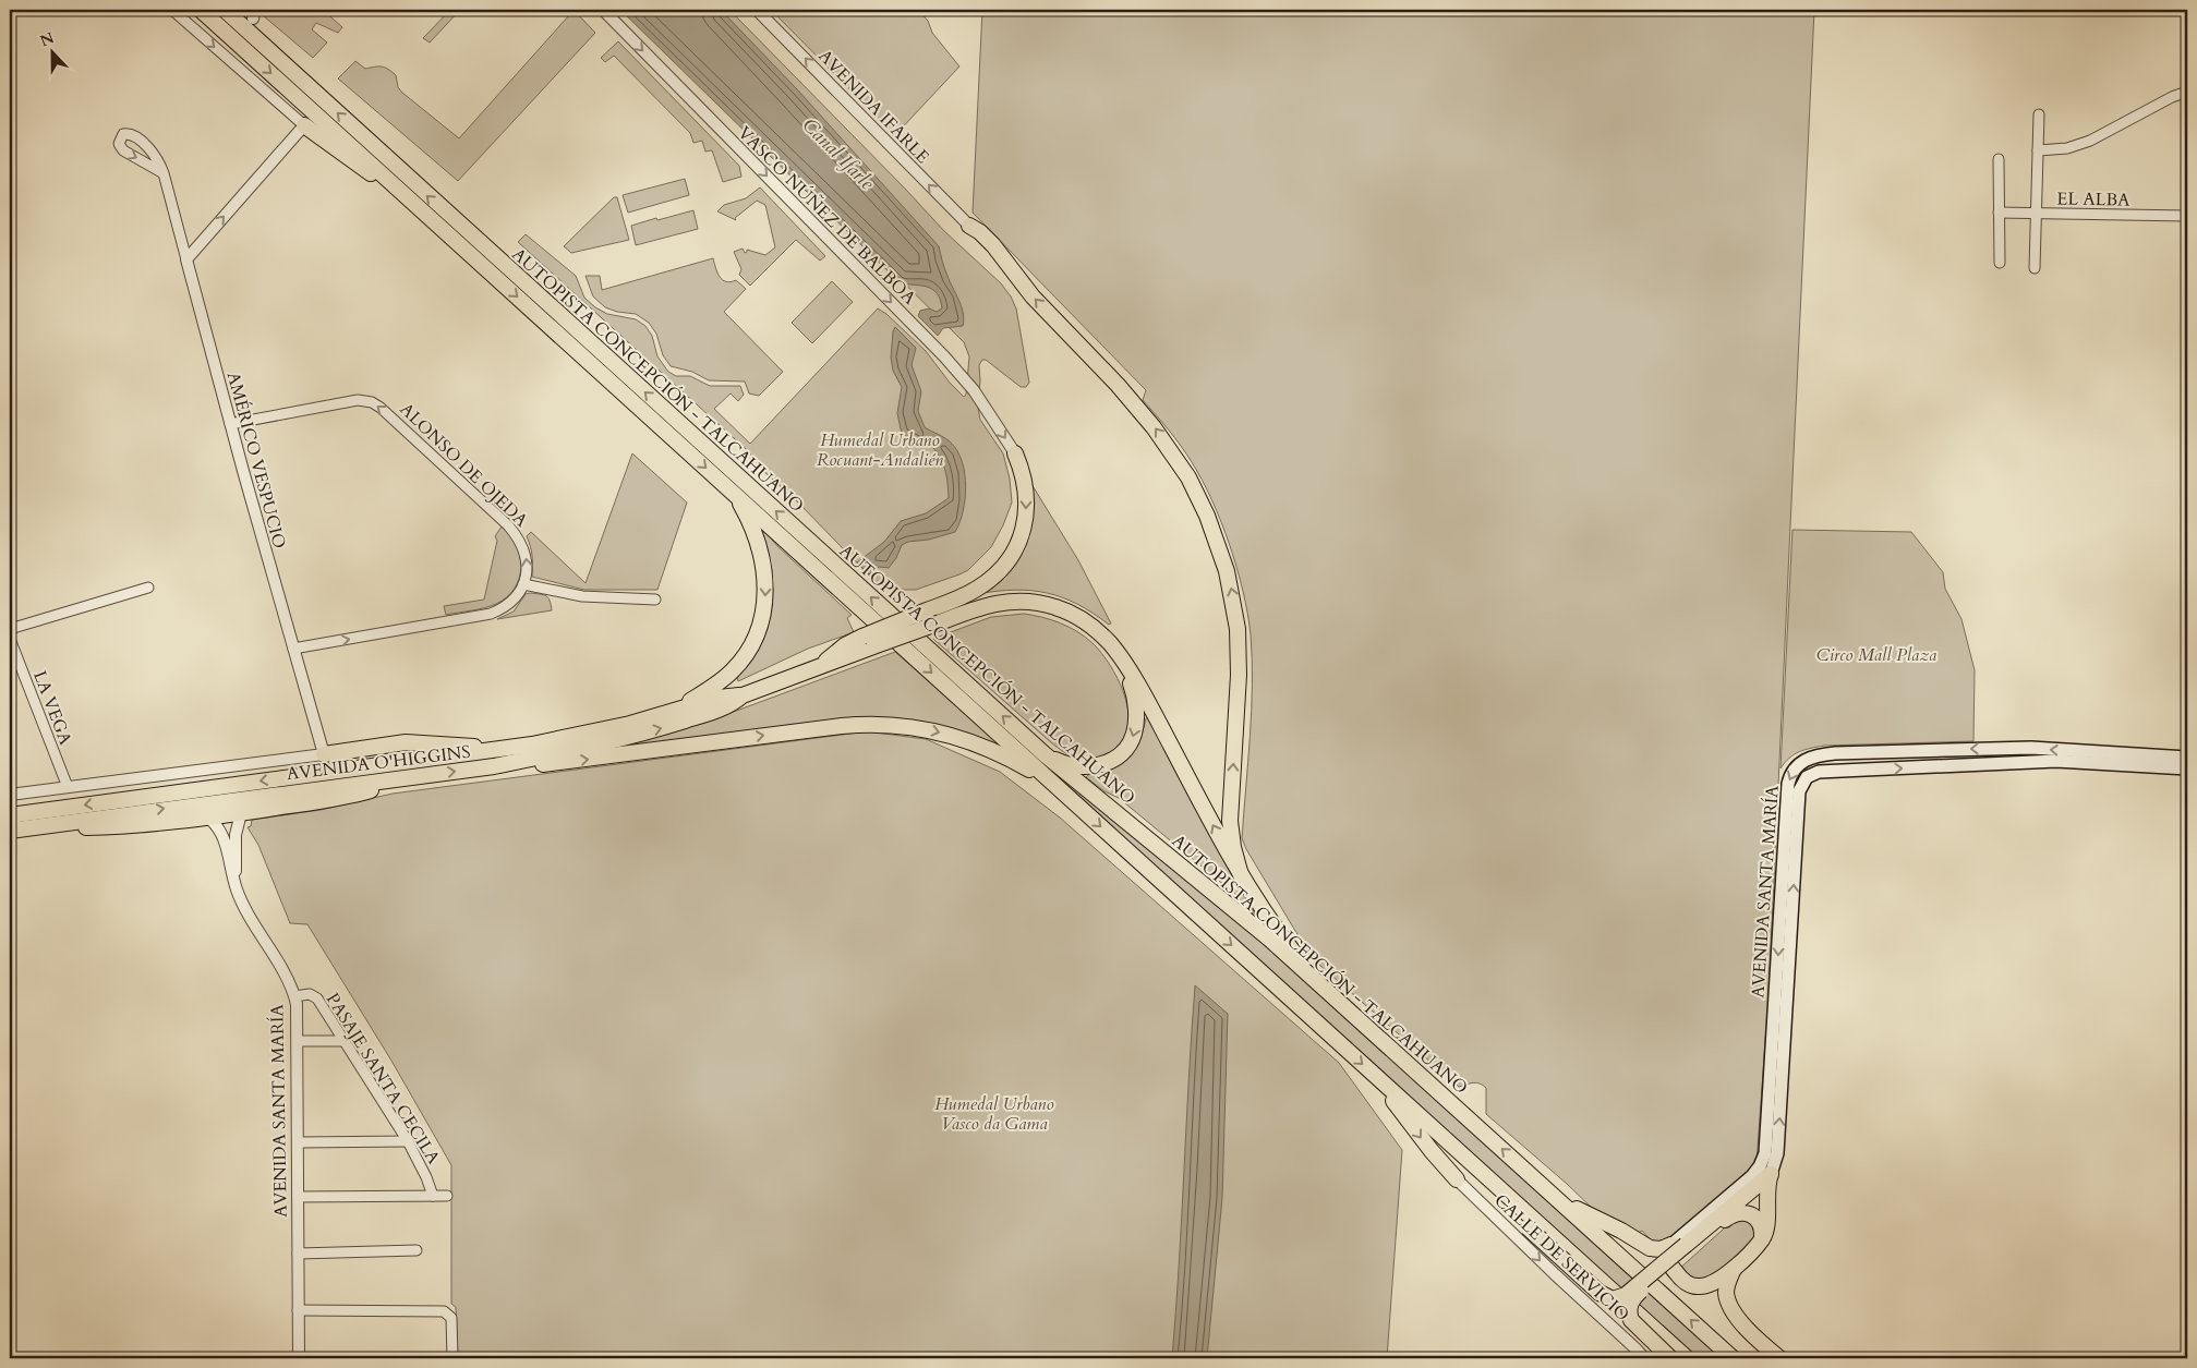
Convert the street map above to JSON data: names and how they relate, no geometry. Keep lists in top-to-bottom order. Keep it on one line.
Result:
{"streets":{"main road":["AUTOPISTA CONCEPCIÓN - TALCAHUANO","AVENIDA O'HIGGINS","AVENIDA SANTA MARÍA"],"street":["AVENIDA IFARLE","EL ALBA","VASCO NÚÑEZ DE BALBOA","AMÉRICO VESPUCIO","ALONSO DE OJEDA","LA VEGA","PASAJE SANTA CECILA","CALLE DE SERVICIO"]},"crossings":[["AMÉRICO VESPUCIO","ALONSO DE OJEDA"],["AMÉRICO VESPUCIO","AVENIDA O'HIGGINS"],["LA VEGA","AVENIDA O'HIGGINS"],["AVENIDA SANTA MARÍA","PASAJE SANTA CECILA"]],"one_way":["AVENIDA IFARLE","VASCO NÚÑEZ DE BALBOA","ALONSO DE OJEDA","CALLE DE SERVICIO"],"water":["Canal Ifarle"],"parks":["Humedal Urbano Rocuant-Andalién","Circo Mall Plaza","Humedal Urbano Vasco da Gama"],"north":"top"}
